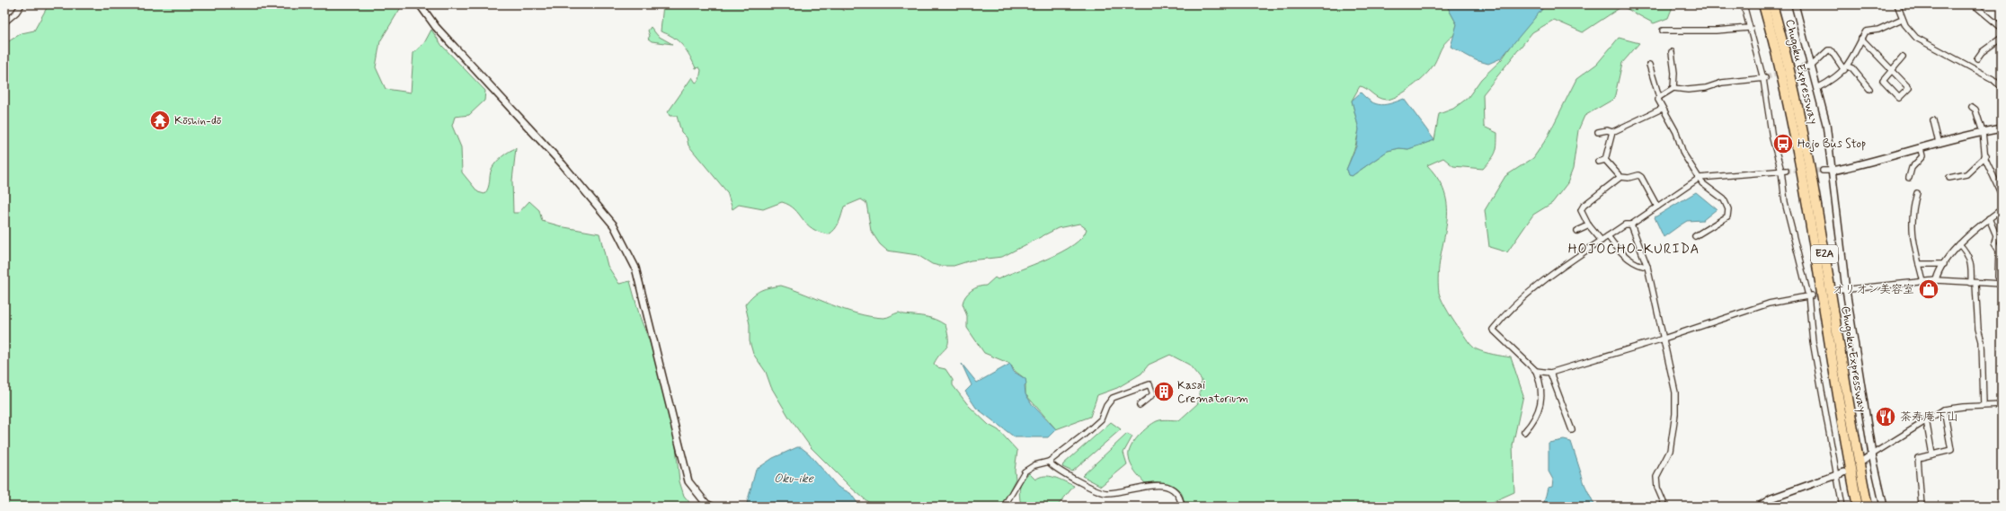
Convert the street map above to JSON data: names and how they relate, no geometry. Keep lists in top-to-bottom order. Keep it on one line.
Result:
{"streets":{"highway":["Chugoku Expressway","E2A"]},"districts":["HOJOCHO-KURIDA"],"water":["Oku-ike"],"places":{"temple":["Kōshin-dō"],"bus stop":["Hojo Bus Stop"],"shop":["オリオン美容室"],"building":["Kasai Crematorium"],"restaurant":["茶寿庵下山"]}}
